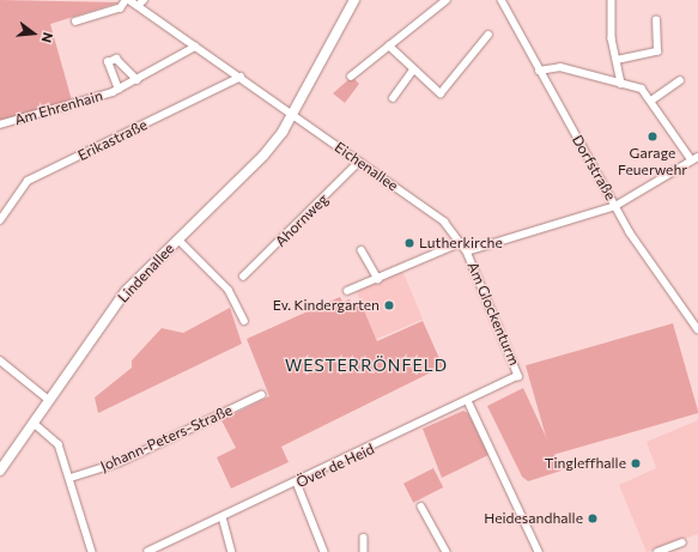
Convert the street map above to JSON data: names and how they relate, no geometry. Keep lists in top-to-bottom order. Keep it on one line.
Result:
{"streets":{"street":["Am Ehrenhain","Erikastraße","Eichenallee","Dorfstraße","Ahornweg","Lindenallee","Am Glockenturm","Johann-Peters-Straße","Över de Heid"]},"crossings":[["Am Ehrenhain","Eichenallee"],["Erikastraße","Eichenallee"],["Eichenallee","Ahornweg"],["Eichenallee","Lindenallee"],["Eichenallee","Am Glockenturm"],["Am Glockenturm","Över de Heid"]],"districts":["WESTERRÖNFELD"],"places":["Garage Feuerwehr","Lutherkirche","Ev. Kindergarten","Tingleffhalle","Heidesandhalle"],"north":"right"}
